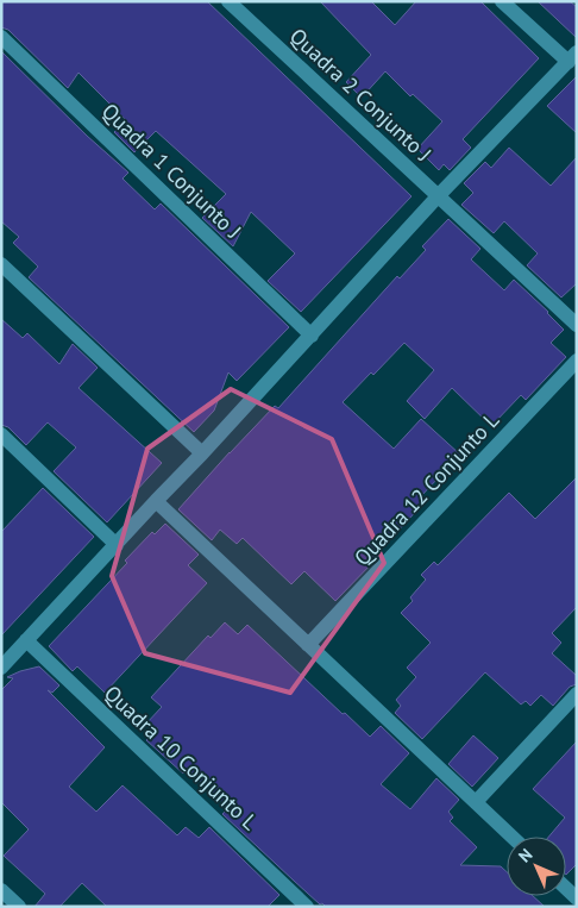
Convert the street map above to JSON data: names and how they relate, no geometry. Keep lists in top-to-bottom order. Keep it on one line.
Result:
{"streets":{"street":["Quadra 2 Conjunto J","Quadra 1 Conjunto J","Quadra 12 Conjunto L","Quadra 10 Conjunto L"]},"north":"top left"}
